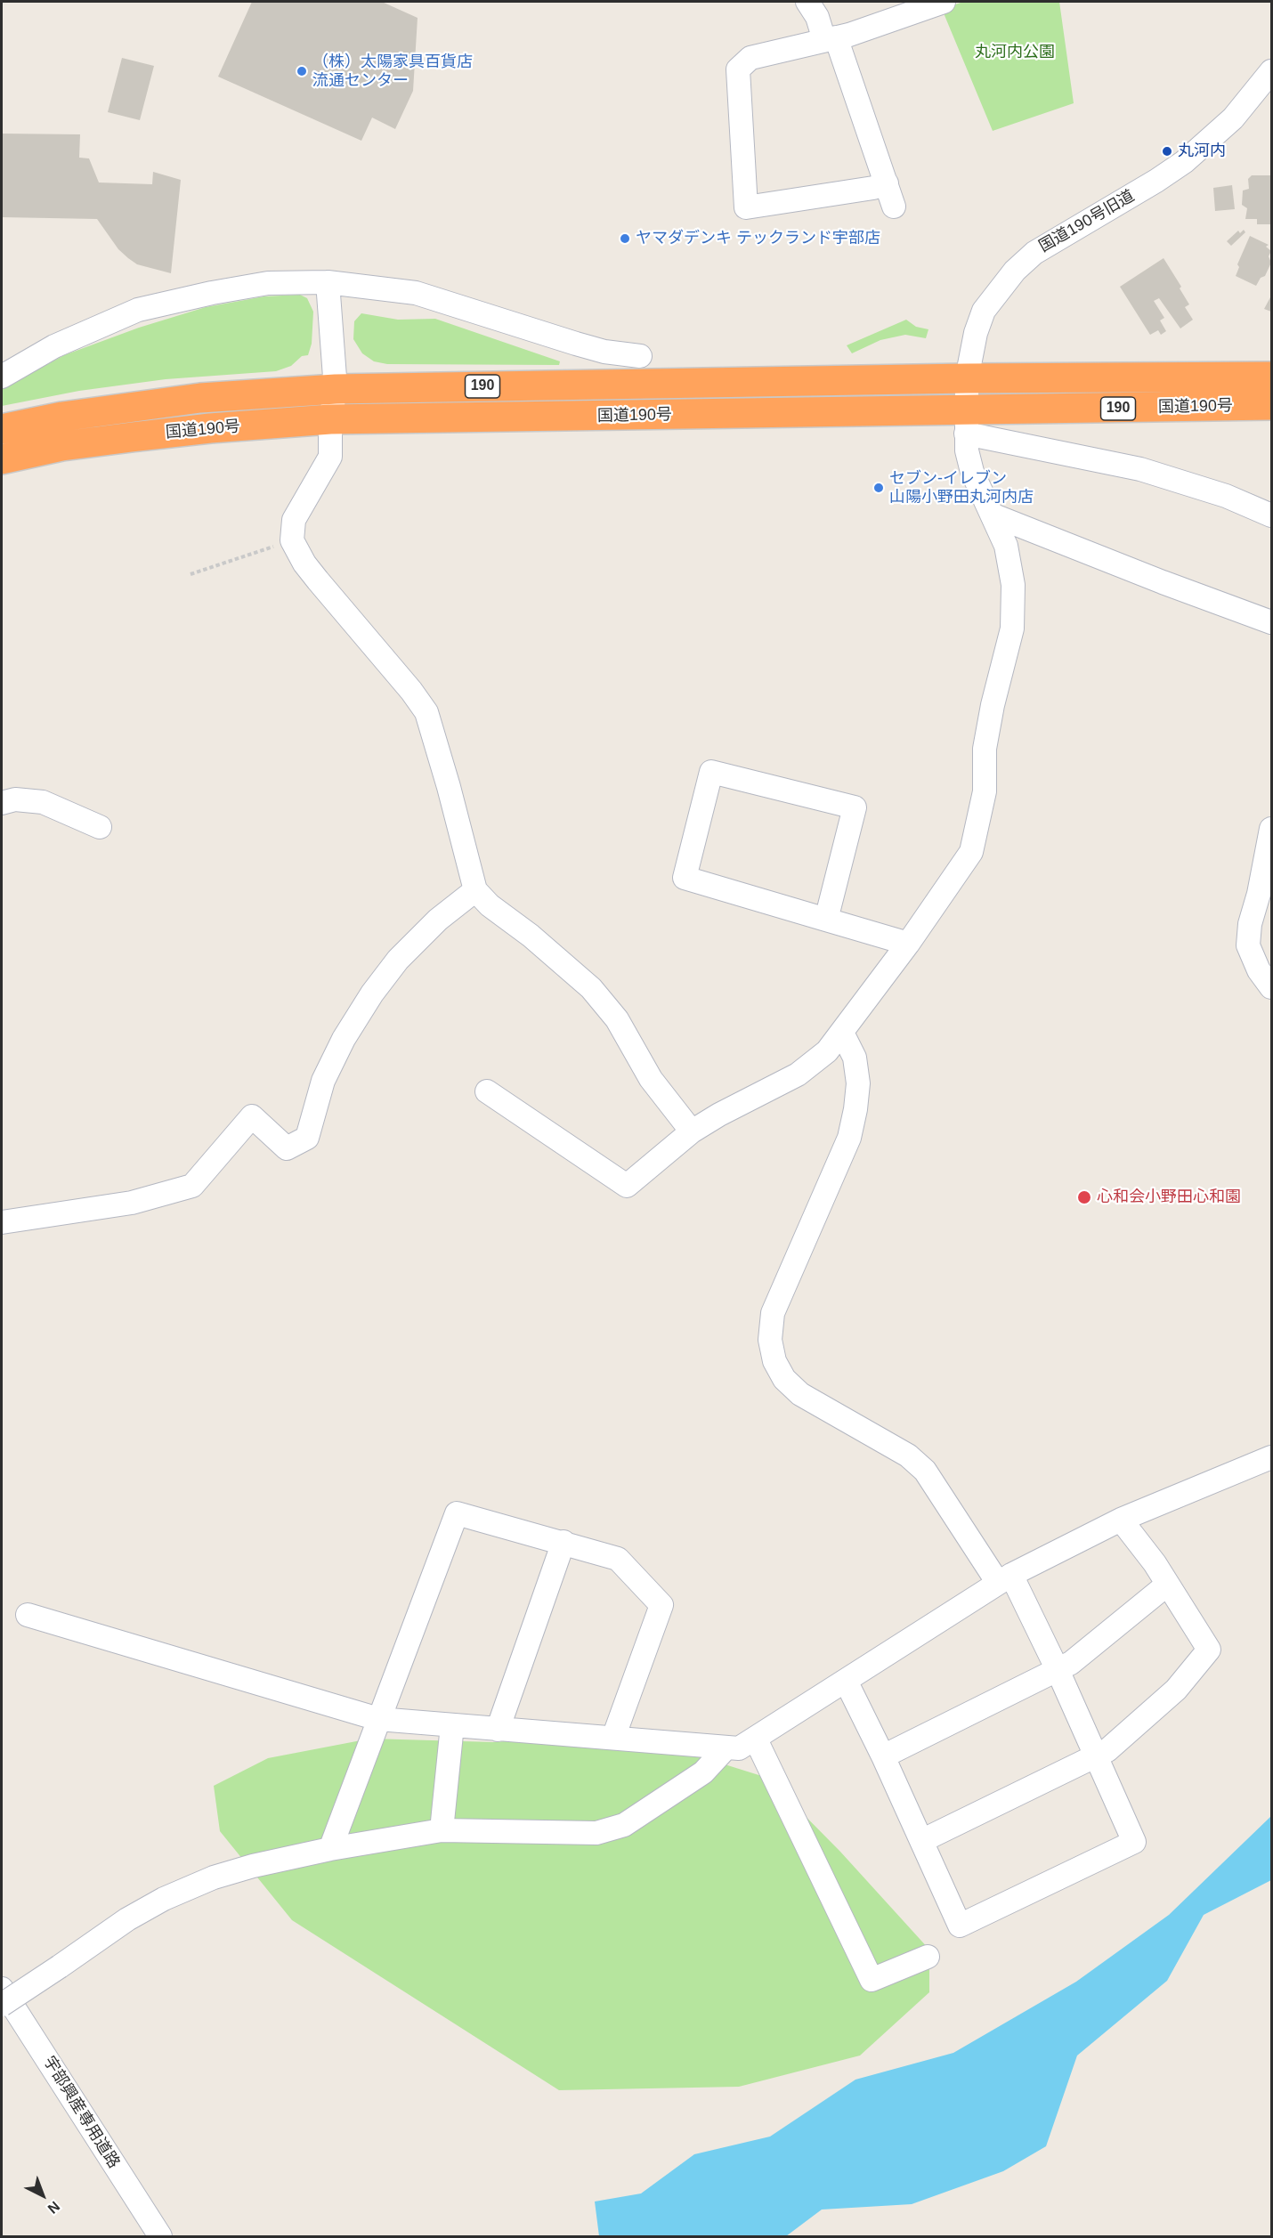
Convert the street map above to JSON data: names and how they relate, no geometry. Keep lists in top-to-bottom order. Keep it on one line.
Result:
{"streets":{"highway":["190","国道190号"],"street":["国道190号旧道","宇部興産専用道路"]},"crossings":[["国道190号旧道","国道190号"]],"parks":["丸河内公園"],"places":["（株）太陽家具百貨店 流通センター","丸河内","ヤマダデンキ テックランド宇部店","セブン-イレブン 山陽小野田丸河内店","心和会小野田心和園"],"north":"bottom right"}
